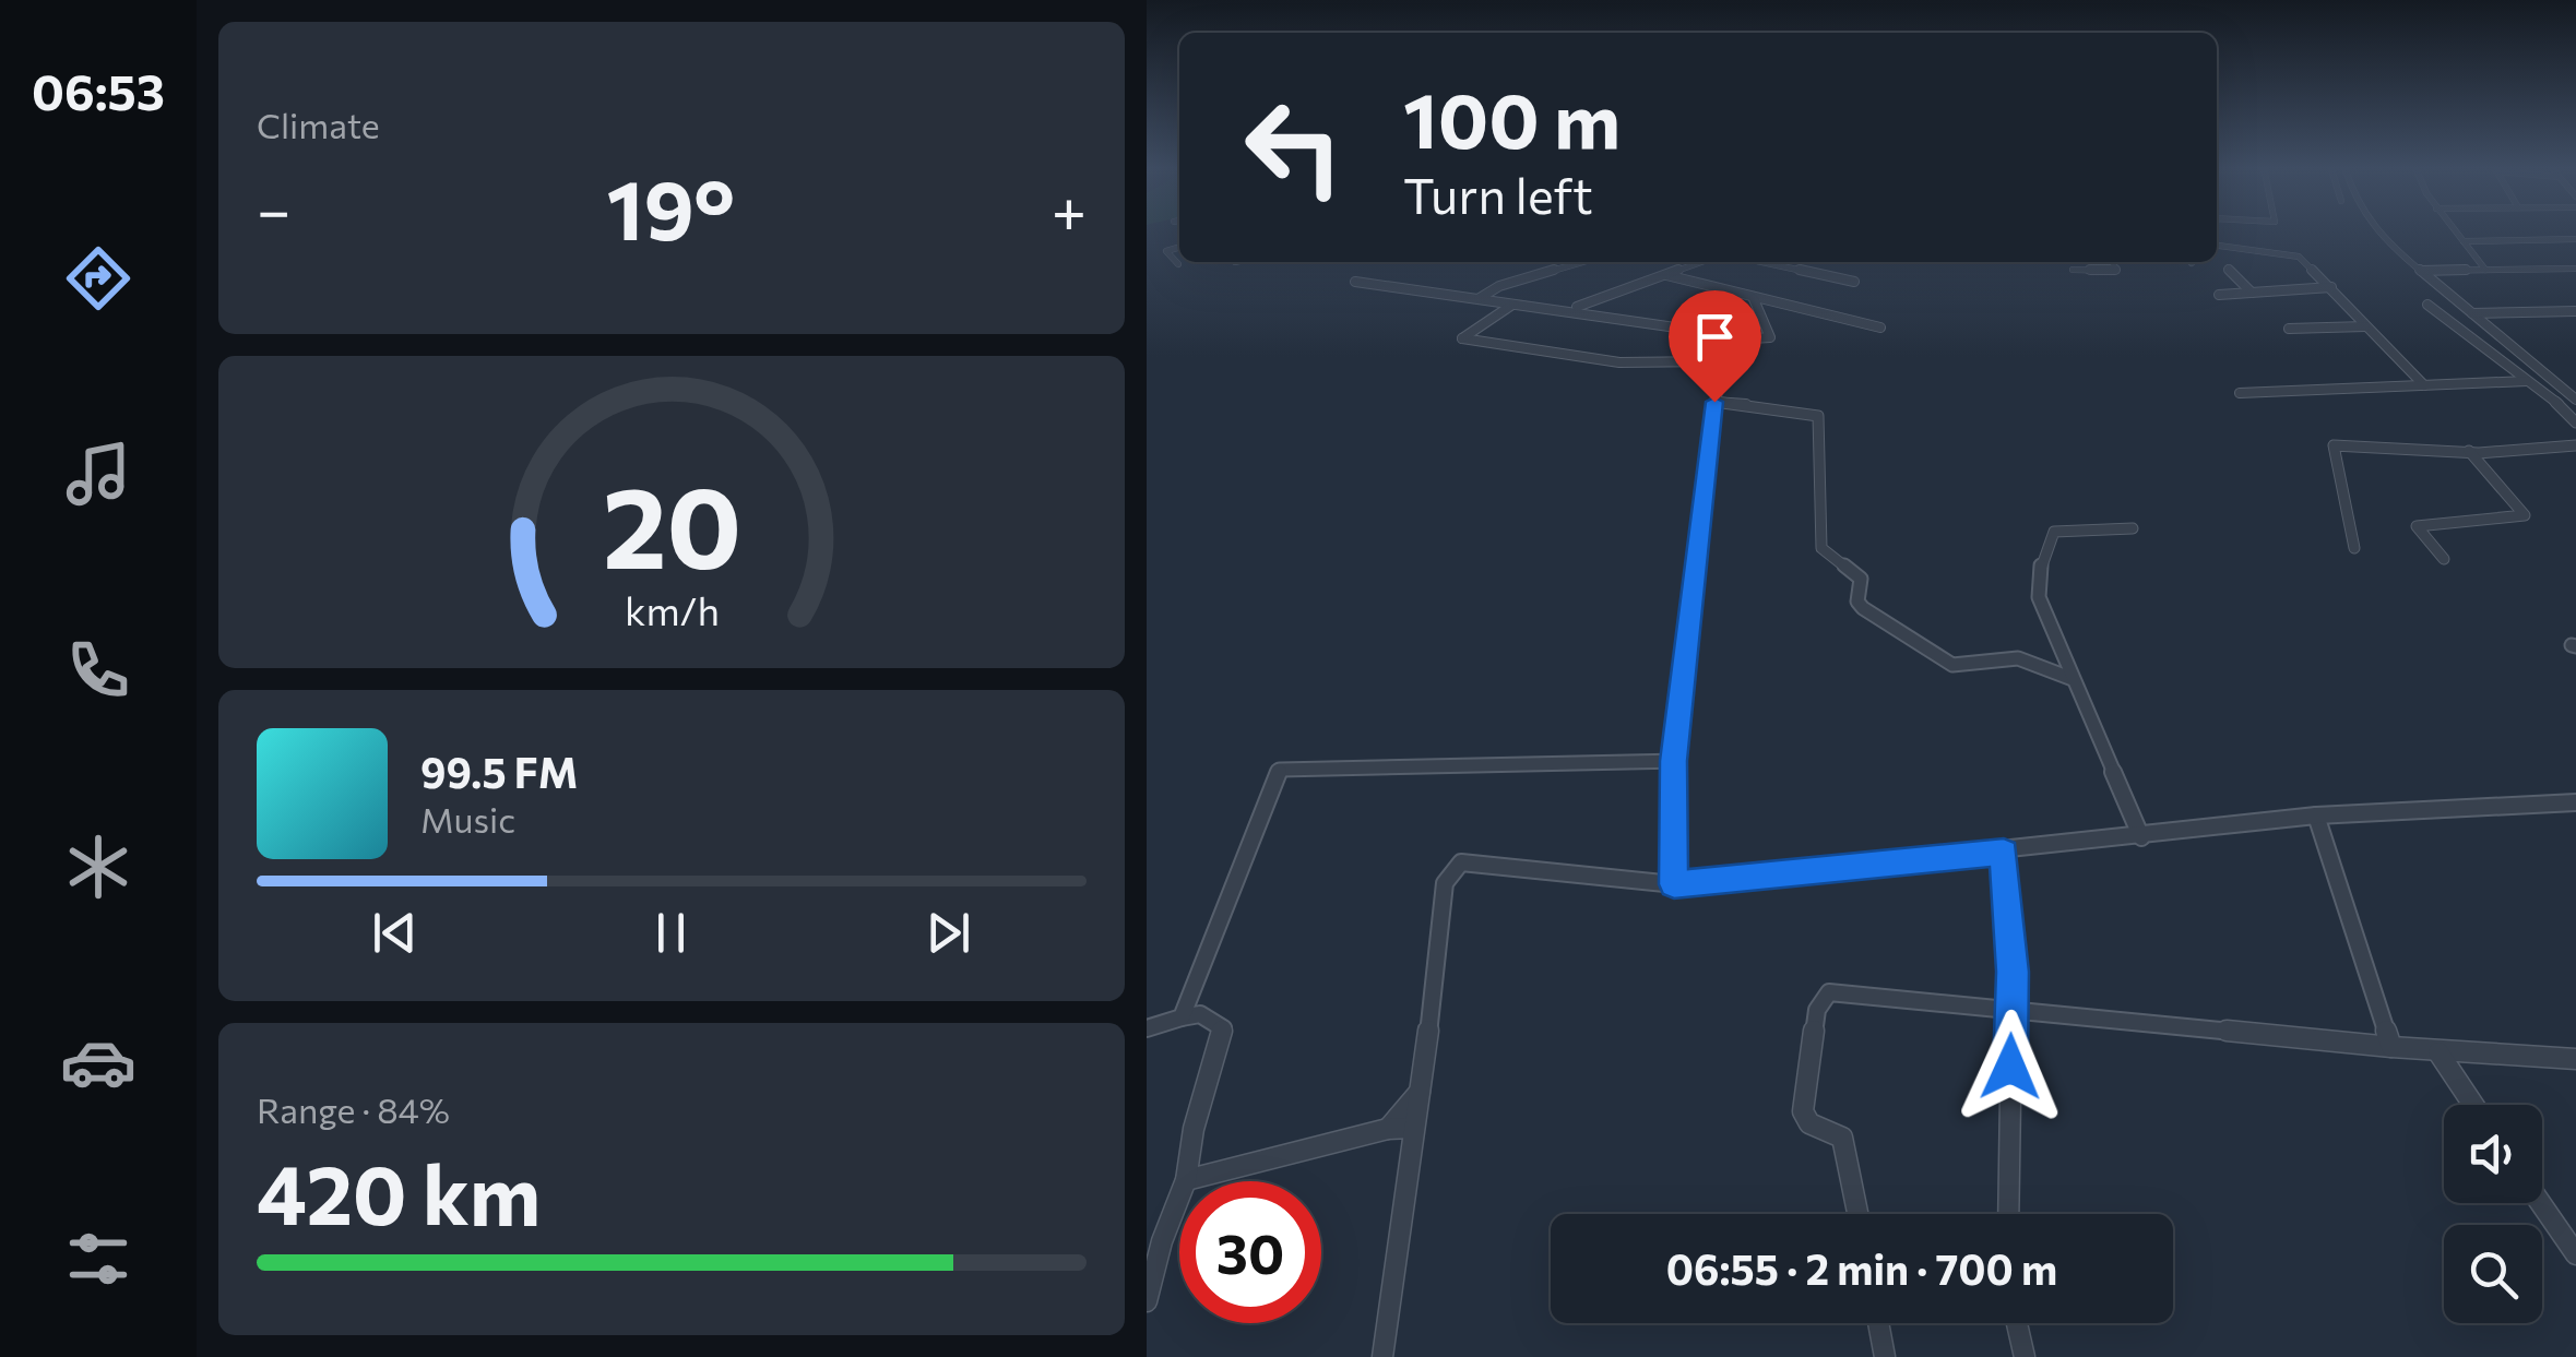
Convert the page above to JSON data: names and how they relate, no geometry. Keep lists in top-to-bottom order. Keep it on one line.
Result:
{"page":{"tabs":"06:53","tile":["Climate",["Range · 84%","420 km"]],"turn":["100 m","Turn left"],"heat":["−","19°","+"],"song":["99.5 FM","Music"],"limit":"30","trip":"06:55 · 2 min · 700 m","gauge":["20","km/h"]}}
